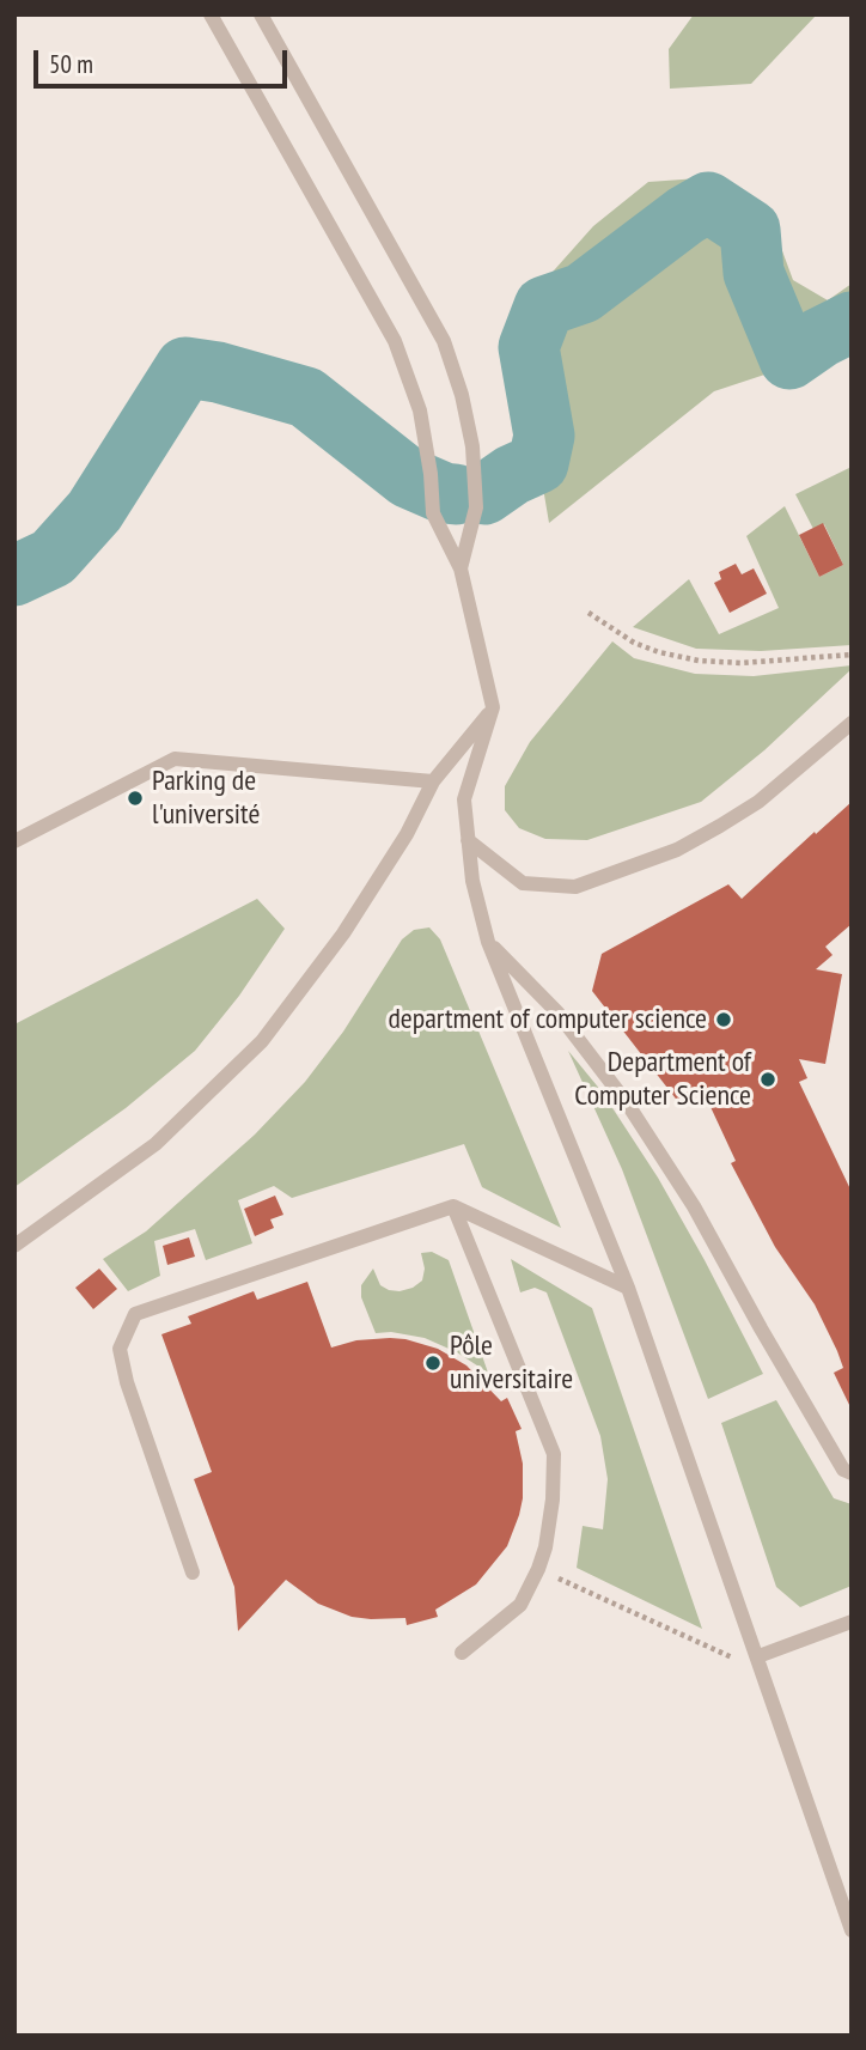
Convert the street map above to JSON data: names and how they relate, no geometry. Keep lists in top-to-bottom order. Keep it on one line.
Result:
{"places":["Parking de l'université","department of computer science","Department of Computer Science","Pôle universitaire"],"scale_bar":"50 m"}
